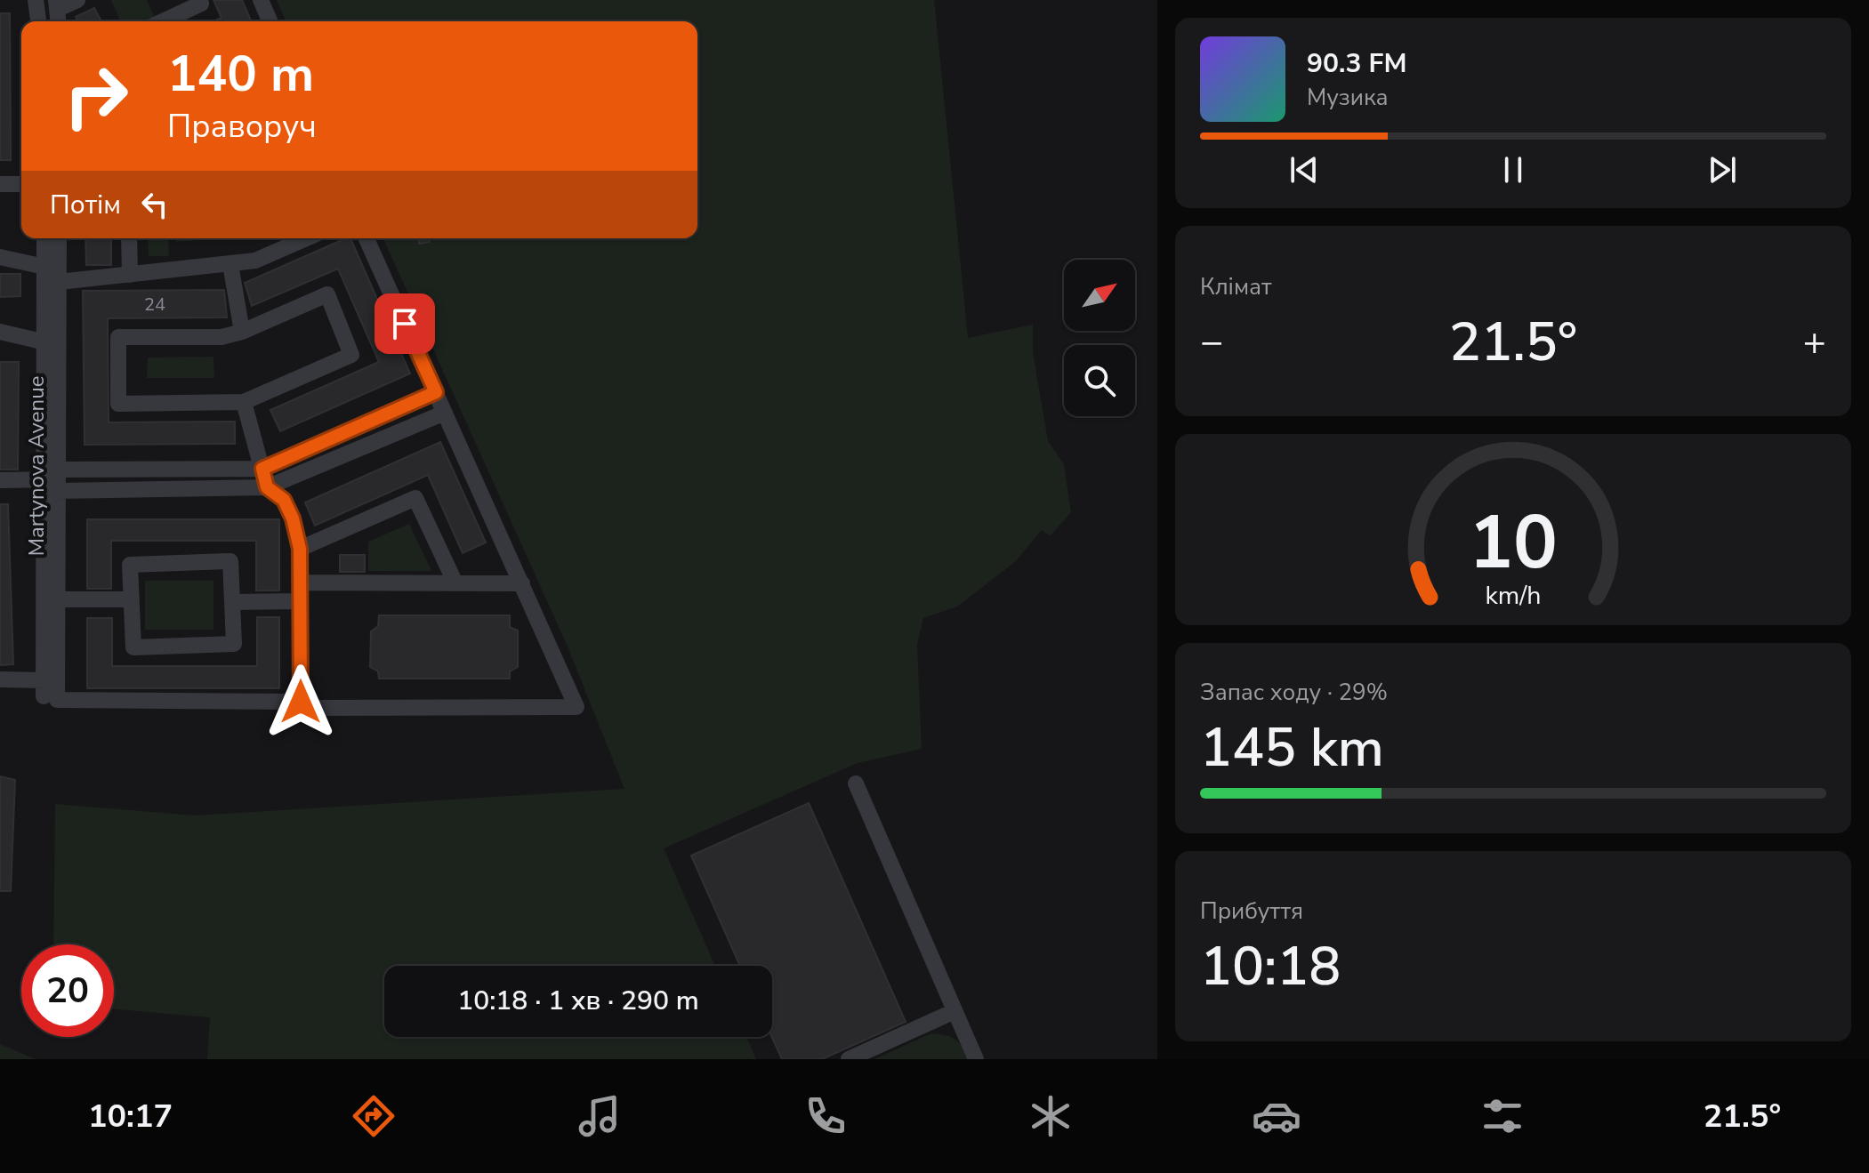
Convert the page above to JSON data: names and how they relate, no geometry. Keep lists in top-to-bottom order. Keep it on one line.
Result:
{"streets":{"street":["Martynova Avenue"]},"house_numbers":["24"],"north":"top right","page":{"turn":["140 m","Праворуч"],"song":["90.3 FM","Музика"],"then":"Потім","tile":["Клімат",["Запас ходу · 29%","145 km"],["Прибуття","10:18"]],"heat":["−","21.5°","+"],"limit":"20","trip":"10:18 · 1 хв · 290 m","tabs":["10:17","21.5°"],"gauge":["10","km/h"]}}
